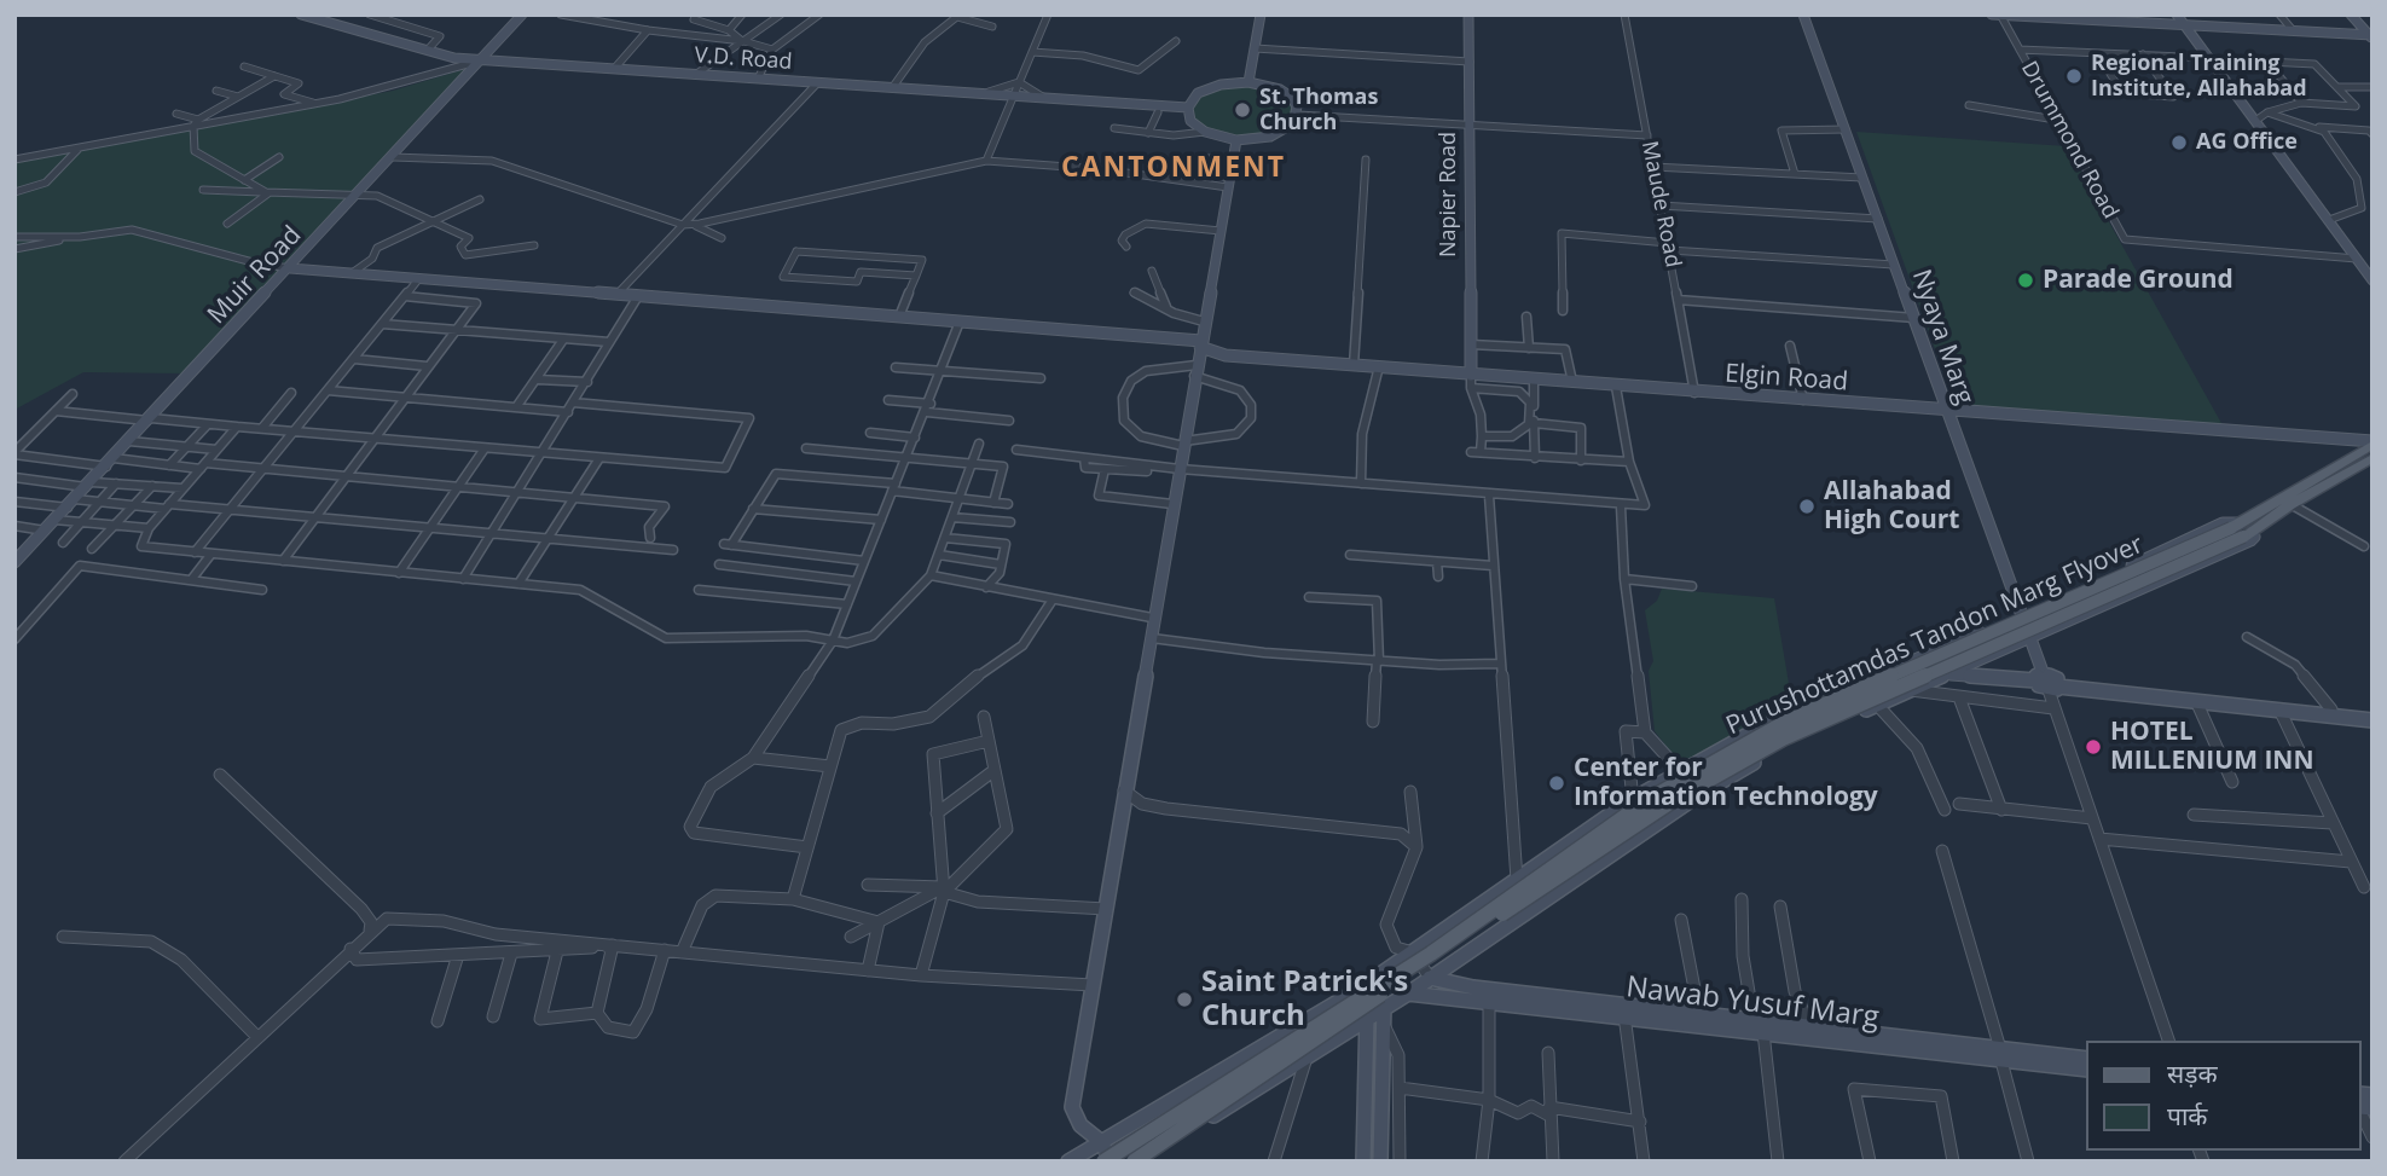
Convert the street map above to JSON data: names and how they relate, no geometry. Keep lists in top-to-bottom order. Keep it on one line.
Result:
{"streets":{"main road":["Purushottamdas Tandon Marg Flyover"],"street":["V.D. Road","Drummond Road","Napier Road","Maude Road","Muir Road","Nyaya Marg","Elgin Road","Nawab Yusuf Marg"]},"crossings":[["V.D. Road","Muir Road"],["Napier Road","Elgin Road"],["Maude Road","Elgin Road"],["Muir Road","Elgin Road"],["Nyaya Marg","Elgin Road"]],"districts":["CANTONMENT"],"places":["Regional Training Institute, Allahabad","St. Thomas Church","AG Office","Parade Ground","Allahabad High Court","HOTEL MILLENIUM INN","Center for Information Technology","Saint Patrick's Church"],"legend":["सड़क","पार्क"]}
